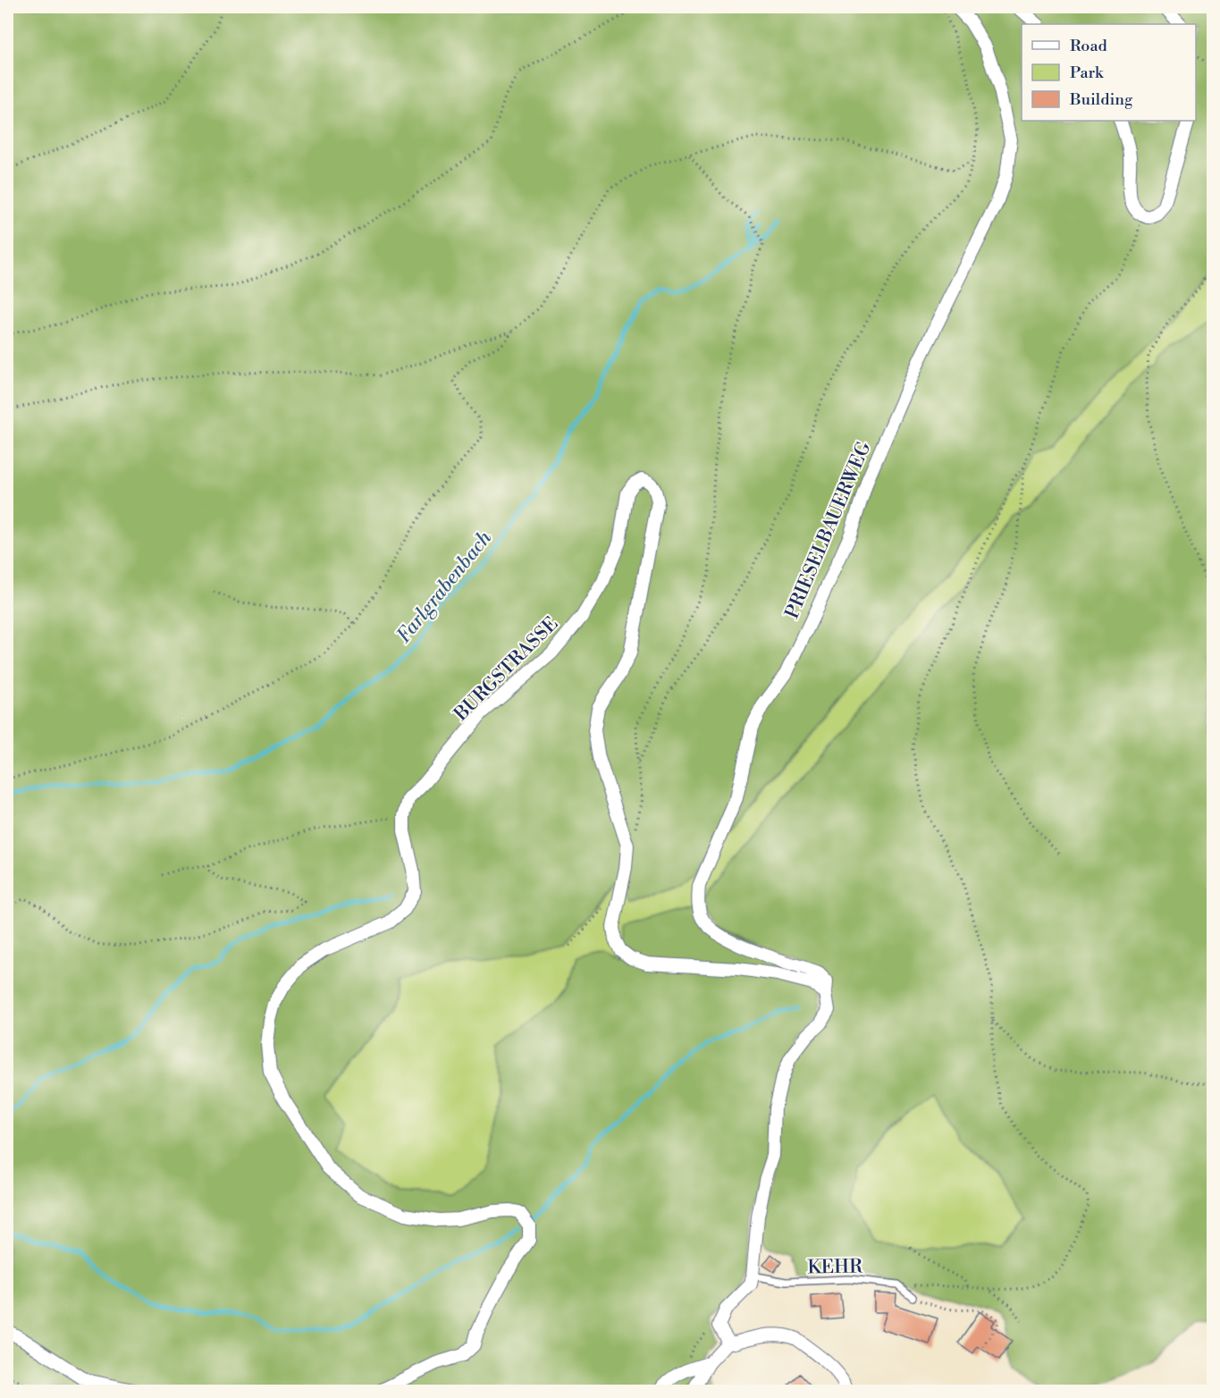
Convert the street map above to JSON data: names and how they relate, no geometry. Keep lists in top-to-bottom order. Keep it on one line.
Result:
{"streets":{"street":["PRIESELBAUERWEG","BURGSTRASSE"],"lane":["KEHR"]},"crossings":[["PRIESELBAUERWEG","BURGSTRASSE"],["PRIESELBAUERWEG","KEHR"]],"water":["Farlgrabenbach"],"legend":["Road","Park","Building"]}
